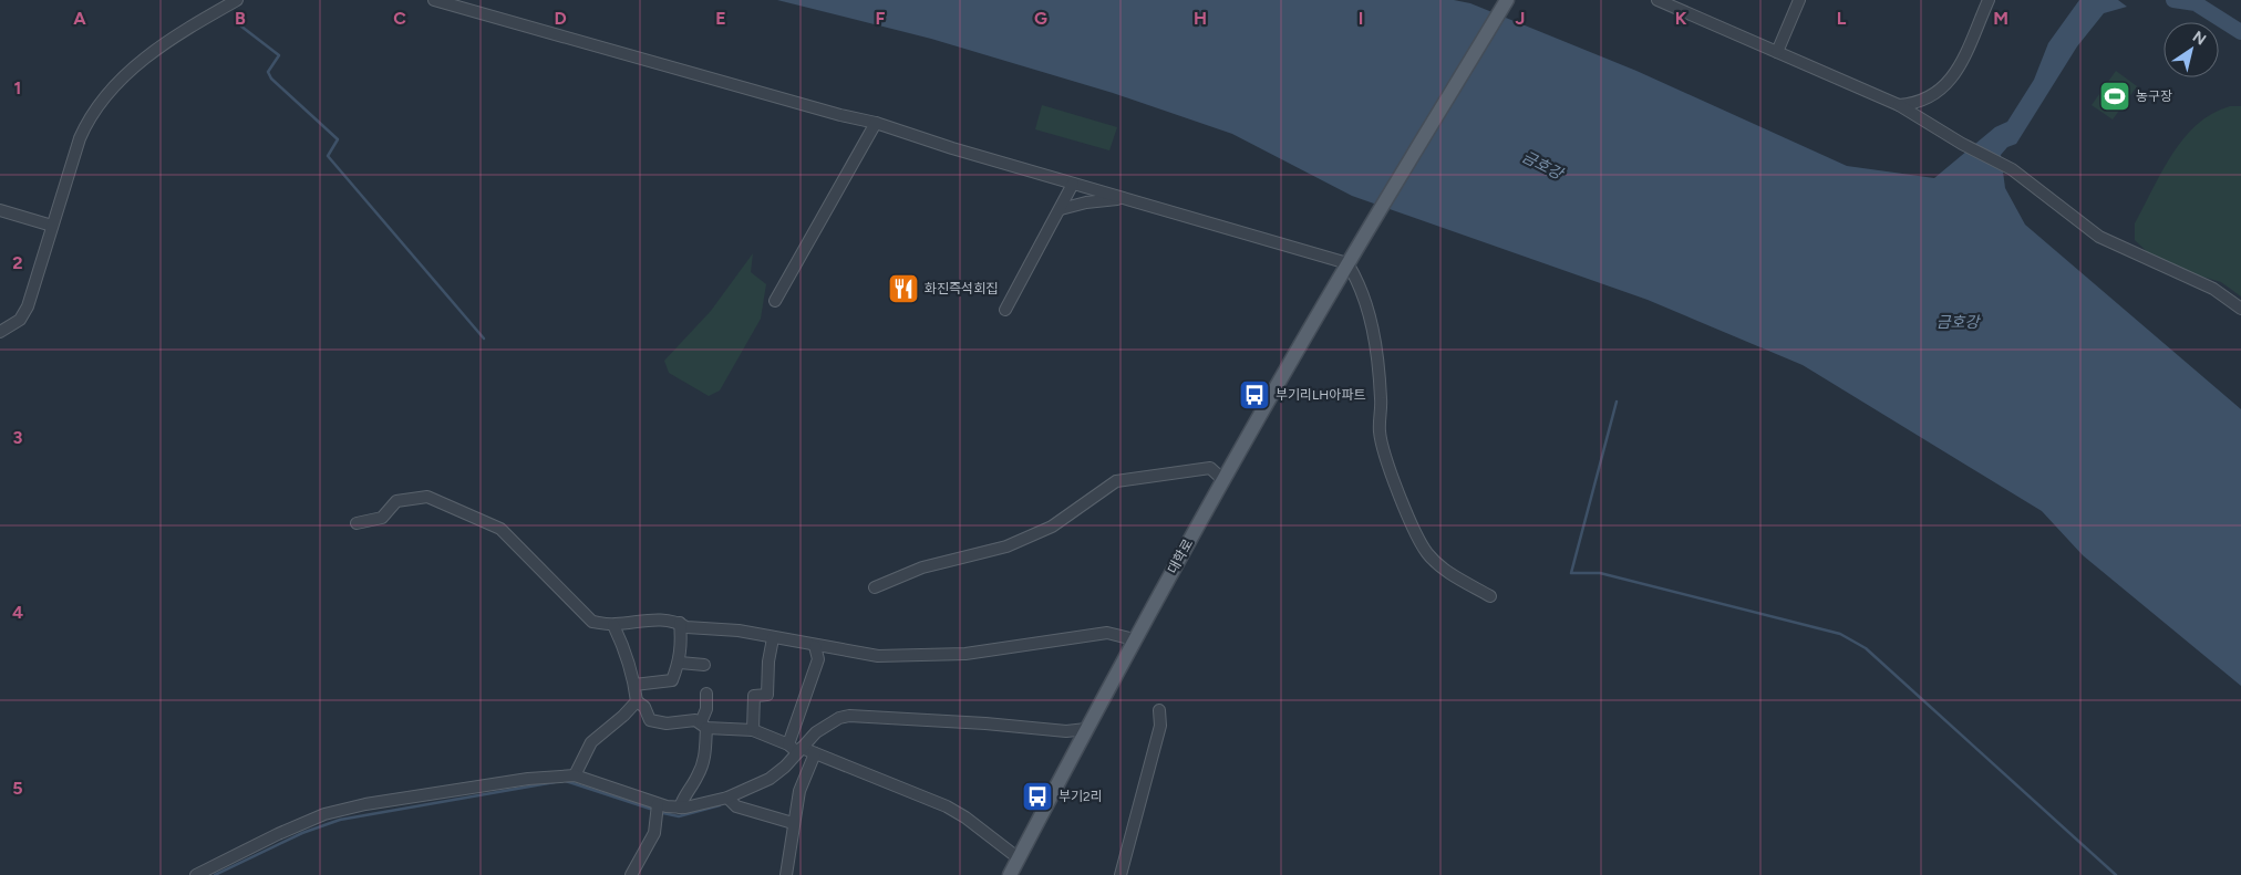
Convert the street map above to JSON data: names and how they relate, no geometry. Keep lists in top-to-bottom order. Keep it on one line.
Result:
{"streets":{"main road":["대학로"]},"water":["금호강"],"places":{"sports":["농구장"],"restaurant":["화진즉석회집"],"bus stop":["부기리LH아파트","부기2리"]},"north":"top right","grid":{"columns":["A","B","C","D","E","F","G","H","I","J","K","L","M"],"rows":["1","2","3","4","5"]}}
